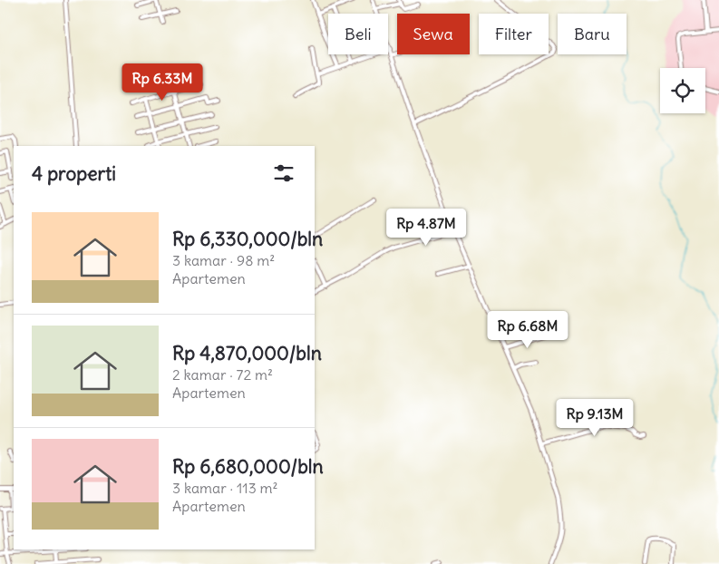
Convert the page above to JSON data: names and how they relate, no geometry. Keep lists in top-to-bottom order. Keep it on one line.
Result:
{"page":{"chip":["Beli","Sewa","Filter","Baru"],"price":["Rp 6.33M","Rp 4.87M","Rp 6.68M","Rp 9.13M"],"heading":"4 properti","list":[{"name":"Rp 6,330,000/bln","note":"3 kamar · 98 m² · Apartemen"},{"name":"Rp 4,870,000/bln","note":"2 kamar · 72 m² · Apartemen"},{"name":"Rp 6,680,000/bln","note":"3 kamar · 113 m² · Apartemen"}]}}
